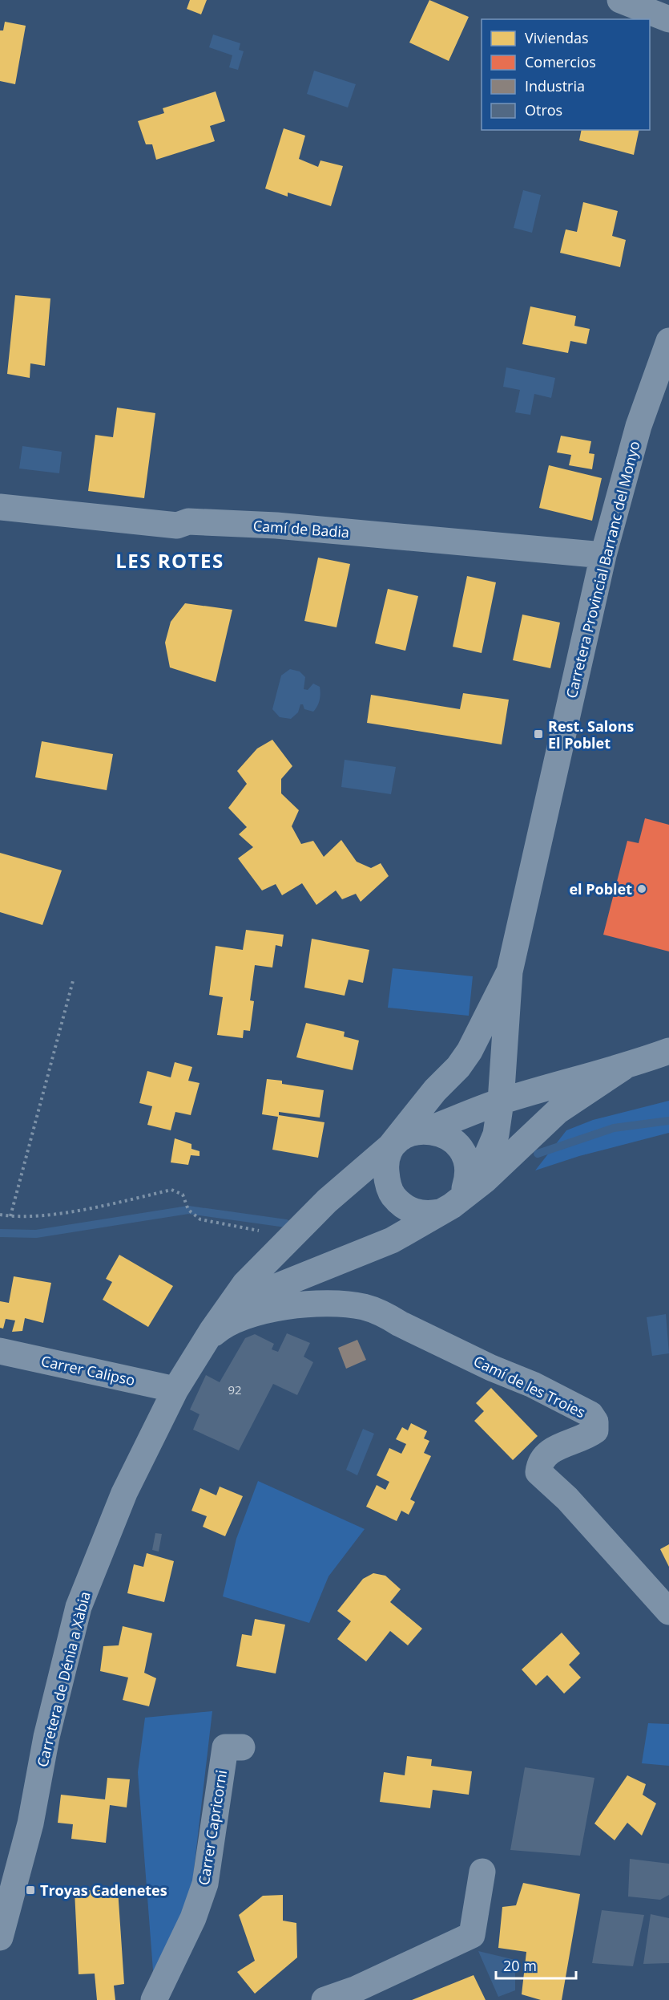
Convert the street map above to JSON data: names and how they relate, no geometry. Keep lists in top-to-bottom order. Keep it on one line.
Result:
{"streets":{"street":["Camí de Badia","Carretera Provincial Barranc del Monyo","Carrer Calipso","Camí de les Troies","Carretera de Dénia a Xàbia","Carrer Capricorni"]},"crossings":[["Camí de Badia","Carretera Provincial Barranc del Monyo"],["Carretera Provincial Barranc del Monyo","Carretera de Dénia a Xàbia"],["Carrer Calipso","Carretera de Dénia a Xàbia"],["Camí de les Troies","Carretera de Dénia a Xàbia"]],"districts":["LES ROTES"],"places":{"transit":["Rest. Salons El Poblet","Troyas Cadenetes"],"other":["el Poblet"]},"house_numbers":["92"],"legend":["Viviendas","Comercios","Industria","Otros"],"scale_bar":"20 m"}
